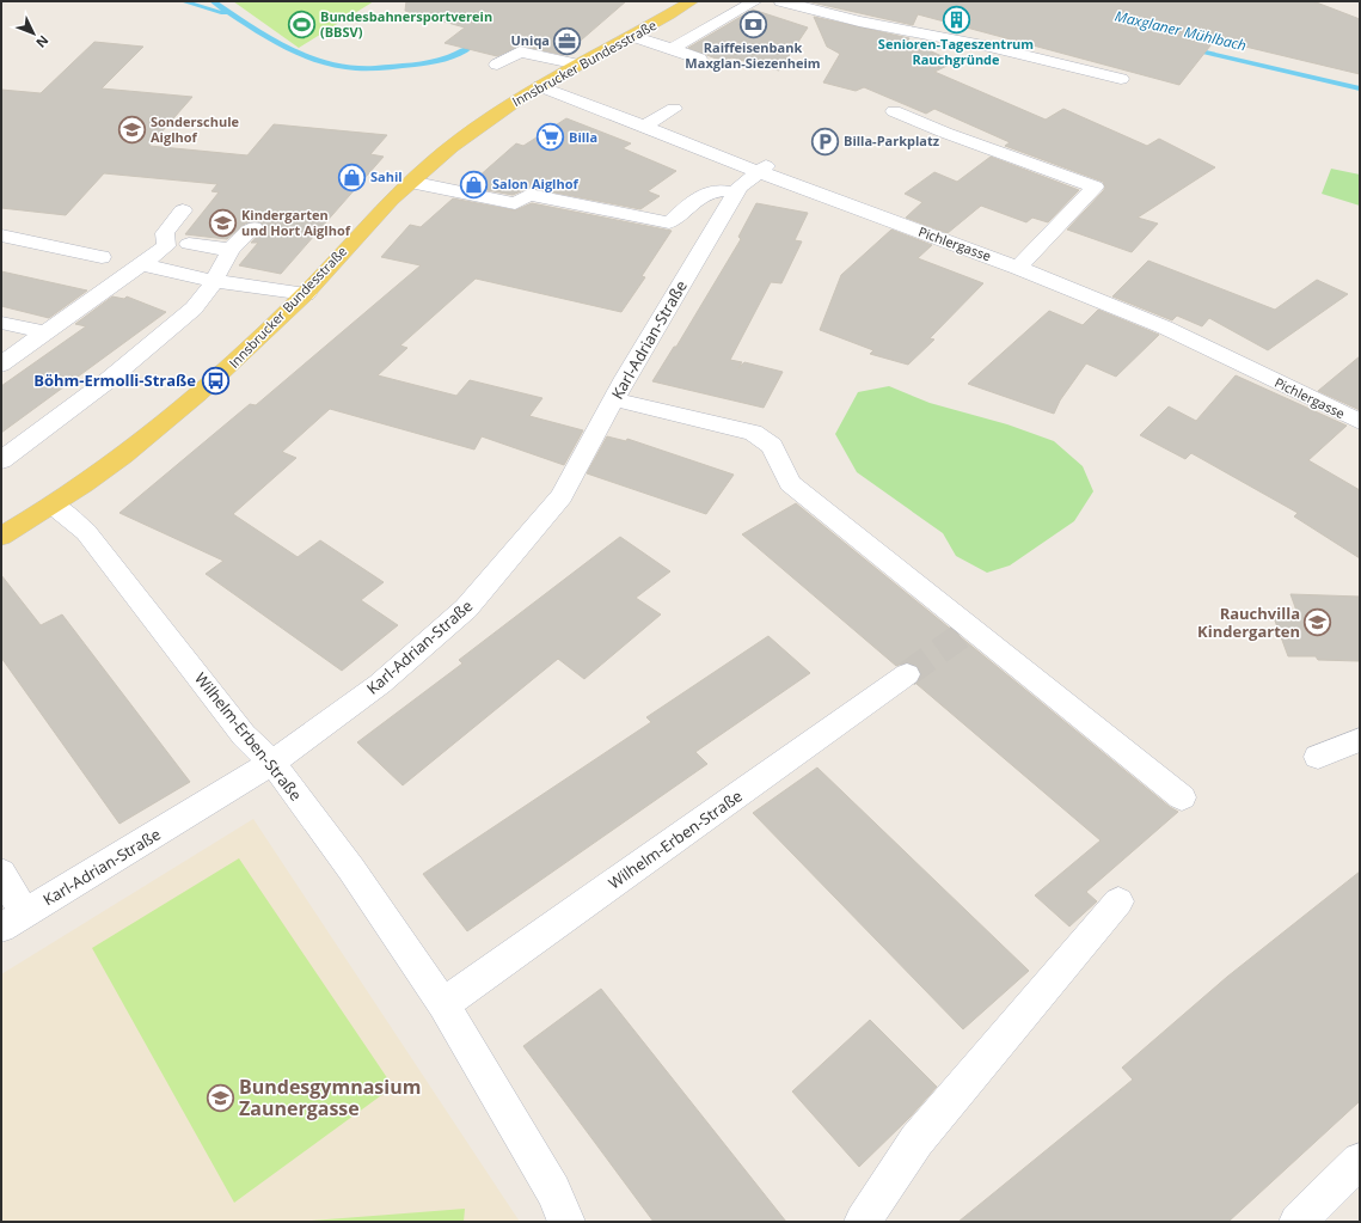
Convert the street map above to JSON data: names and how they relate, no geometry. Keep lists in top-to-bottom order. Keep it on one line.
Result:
{"streets":{"main road":["Innsbrucker Bundesstraße"],"street":["Pichlergasse","Karl-Adrian-Straße","Wilhelm-Erben-Straße"]},"crossings":[["Innsbrucker Bundesstraße","Pichlergasse"],["Innsbrucker Bundesstraße","Wilhelm-Erben-Straße"],["Pichlergasse","Karl-Adrian-Straße"],["Karl-Adrian-Straße","Wilhelm-Erben-Straße"]],"water":["Maxglaner Mühlbach"],"places":{"building":["Senioren-Tageszentrum Rauchgründe"],"sports":["Bundesbahnersportverein (BBSV)"],"bank":["Raiffeisenbank Maxglan-Siezenheim"],"office":["Uniqa"],"school or university":["Sonderschule Aiglhof","Kindergarten und Hort Aiglhof","Rauchvilla Kindergarten","Bundesgymnasium Zaunergasse"],"supermarket":["Billa"],"parking":["Billa-Parkplatz"],"shop":["Sahil","Salon Aiglhof"],"bus stop":["Böhm-Ermolli-Straße"]},"north":"bottom right"}
